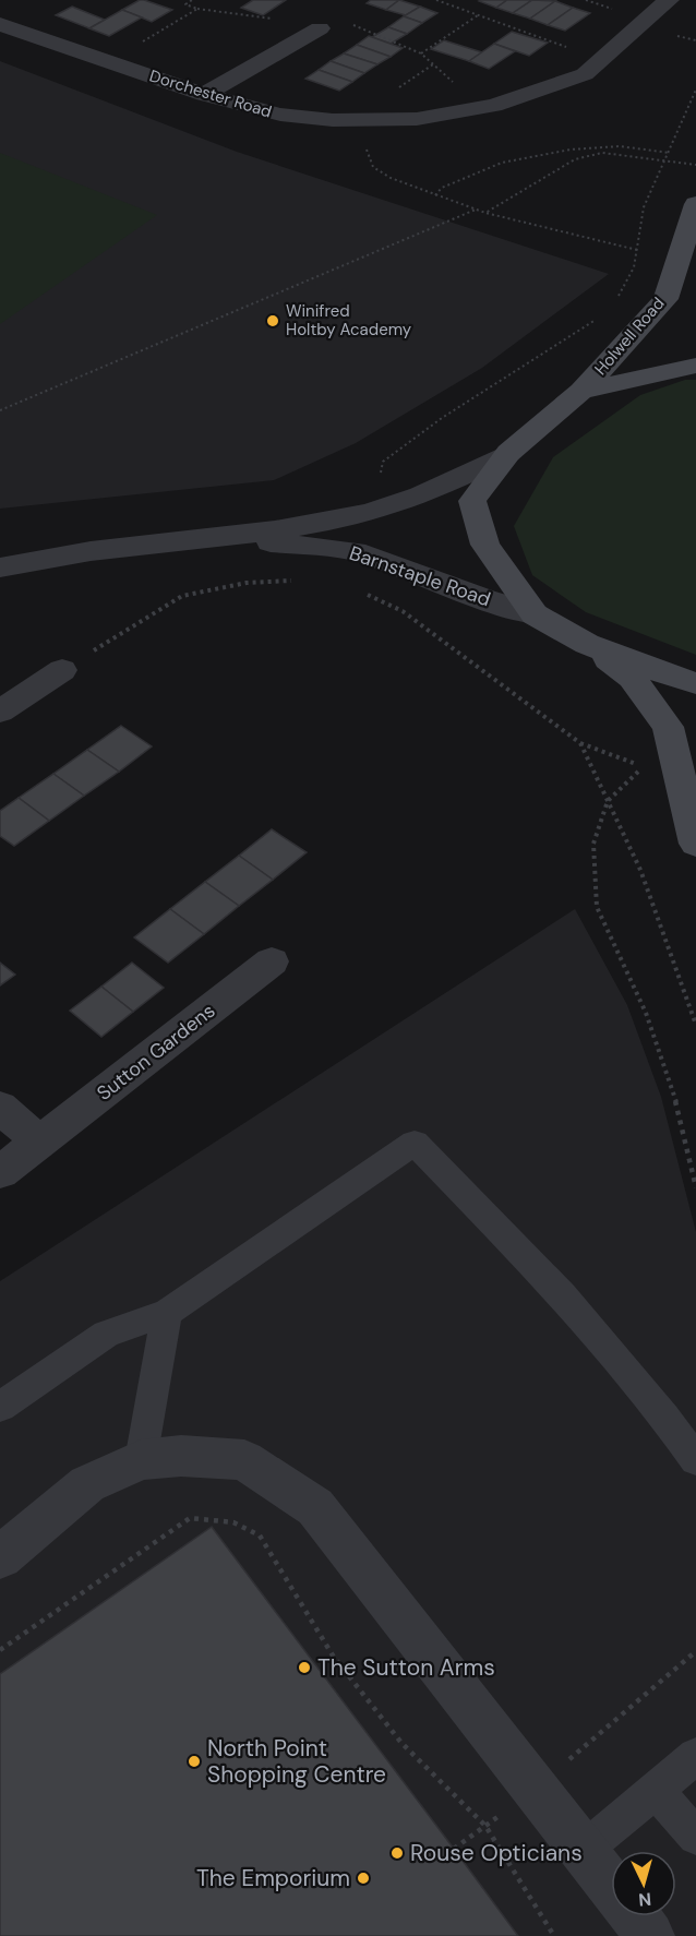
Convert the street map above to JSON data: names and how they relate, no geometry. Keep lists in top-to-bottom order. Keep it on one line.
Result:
{"streets":{"street":["Dorchester Road","Holwell Road","Barnstaple Road","Sutton Gardens"]},"crossings":[["Holwell Road","Barnstaple Road"]],"places":["Winifred Holtby Academy","The Sutton Arms","North Point Shopping Centre","Rouse Opticians","The Emporium"],"north":"bottom"}
